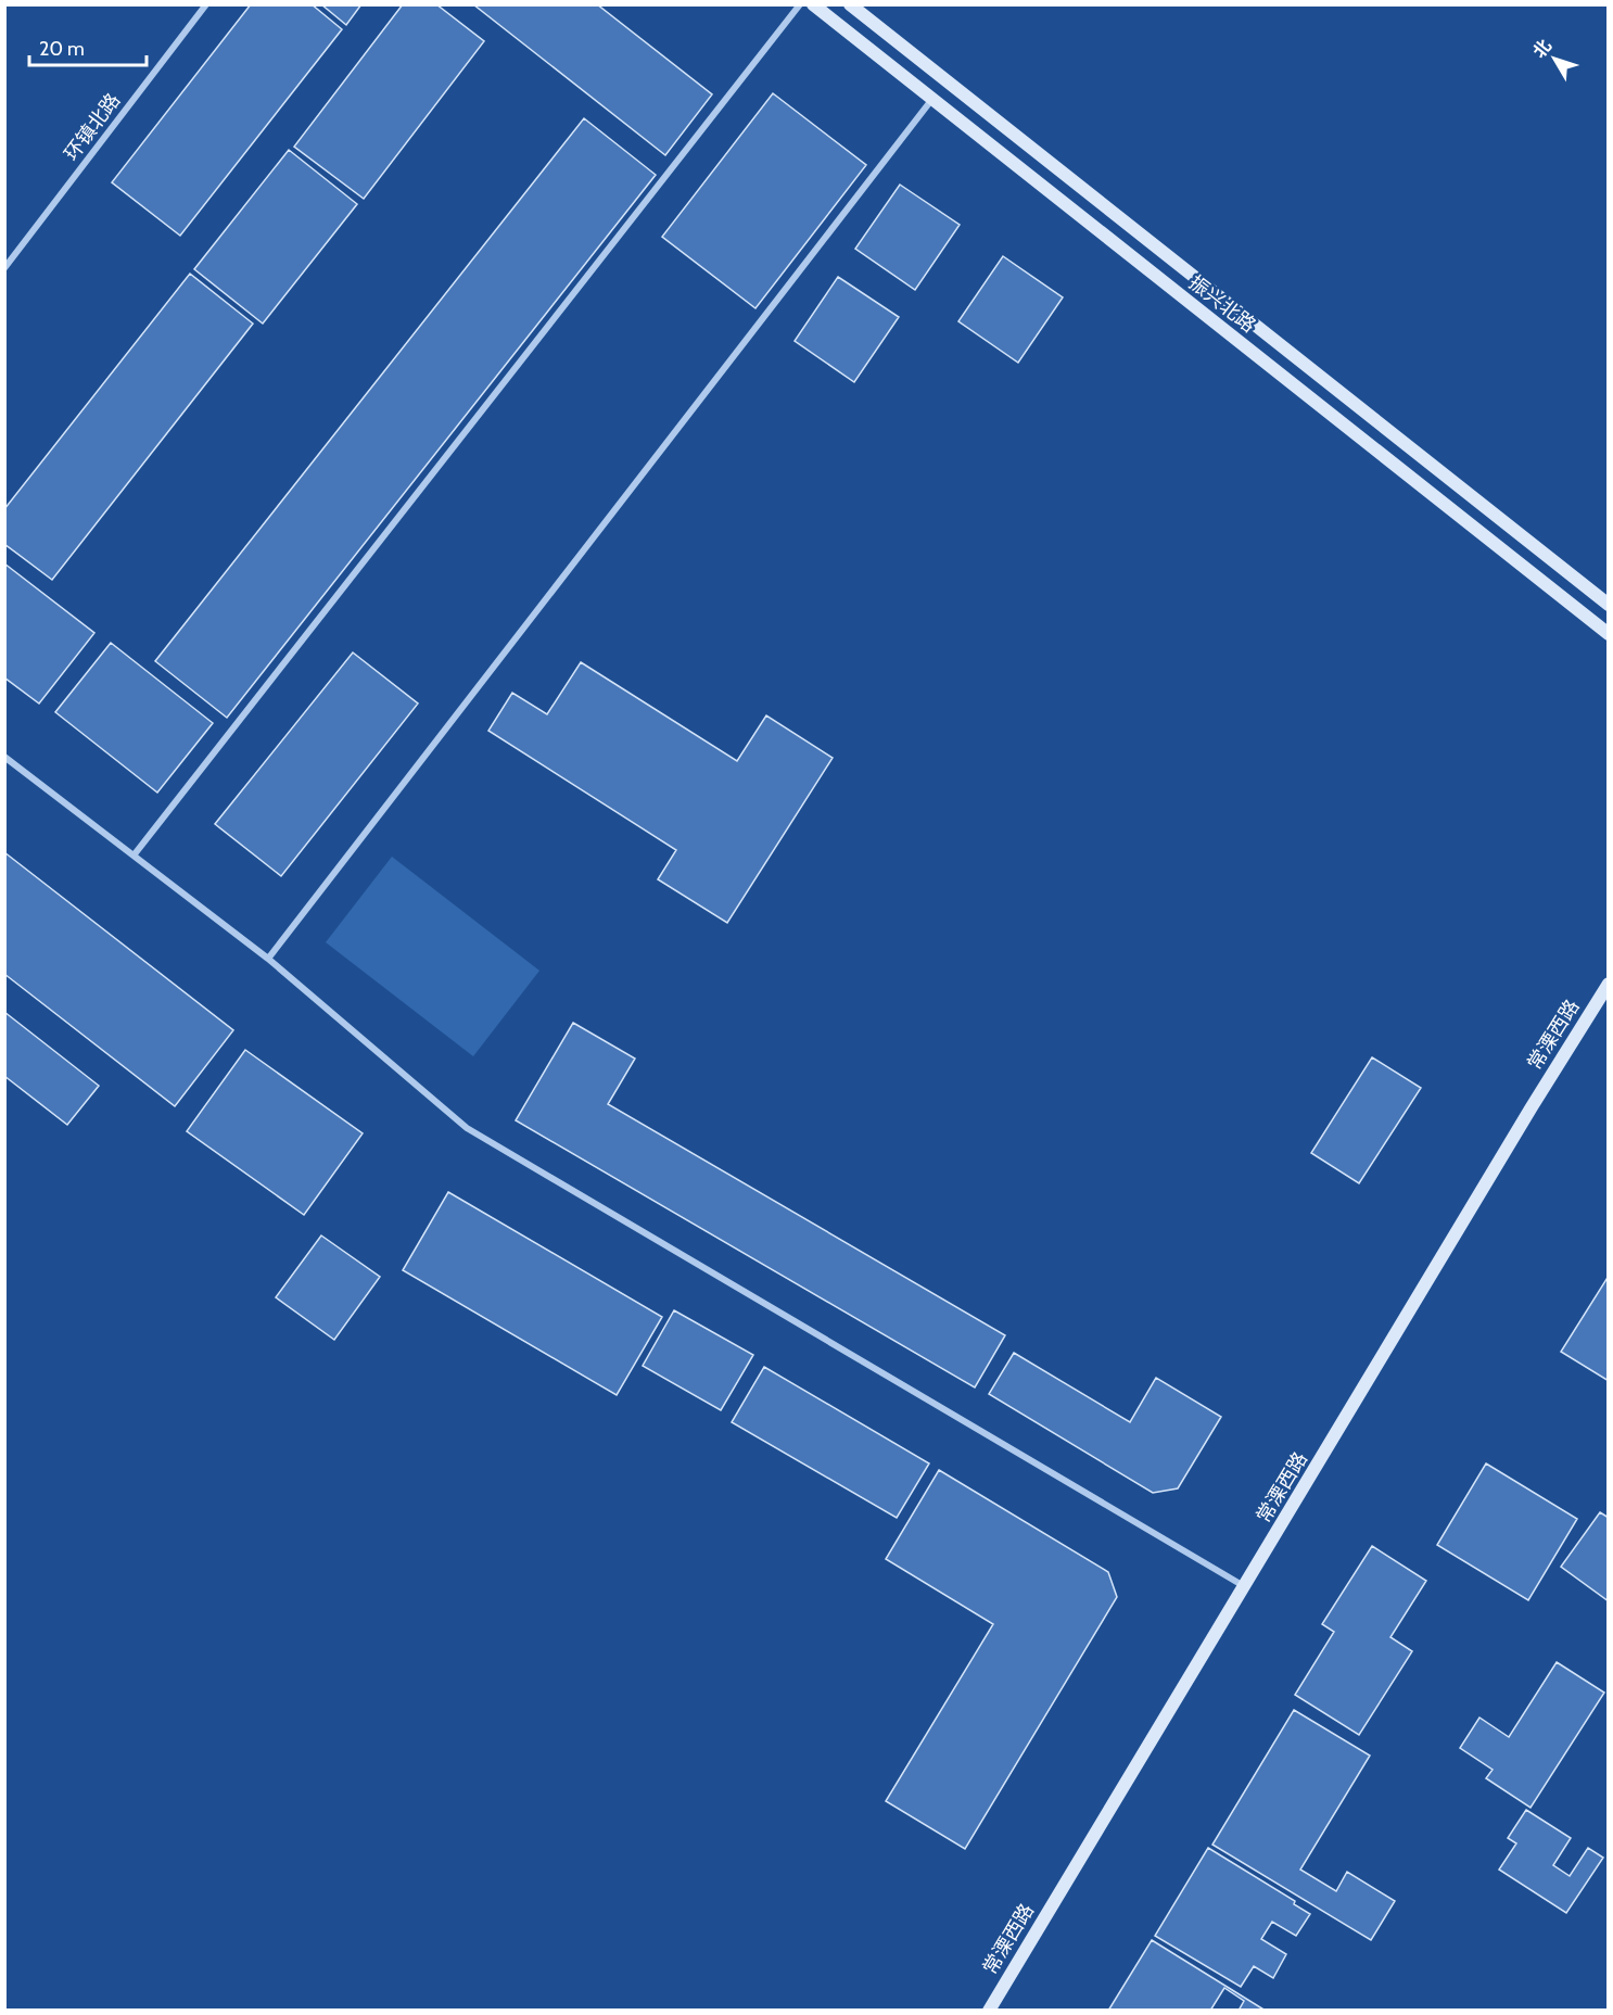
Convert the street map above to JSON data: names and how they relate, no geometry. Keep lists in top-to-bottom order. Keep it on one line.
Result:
{"streets":{"main road":["振兴北路","常溧西路"],"street":["环镇北路"]},"scale_bar":"20 m","north":"top left"}
